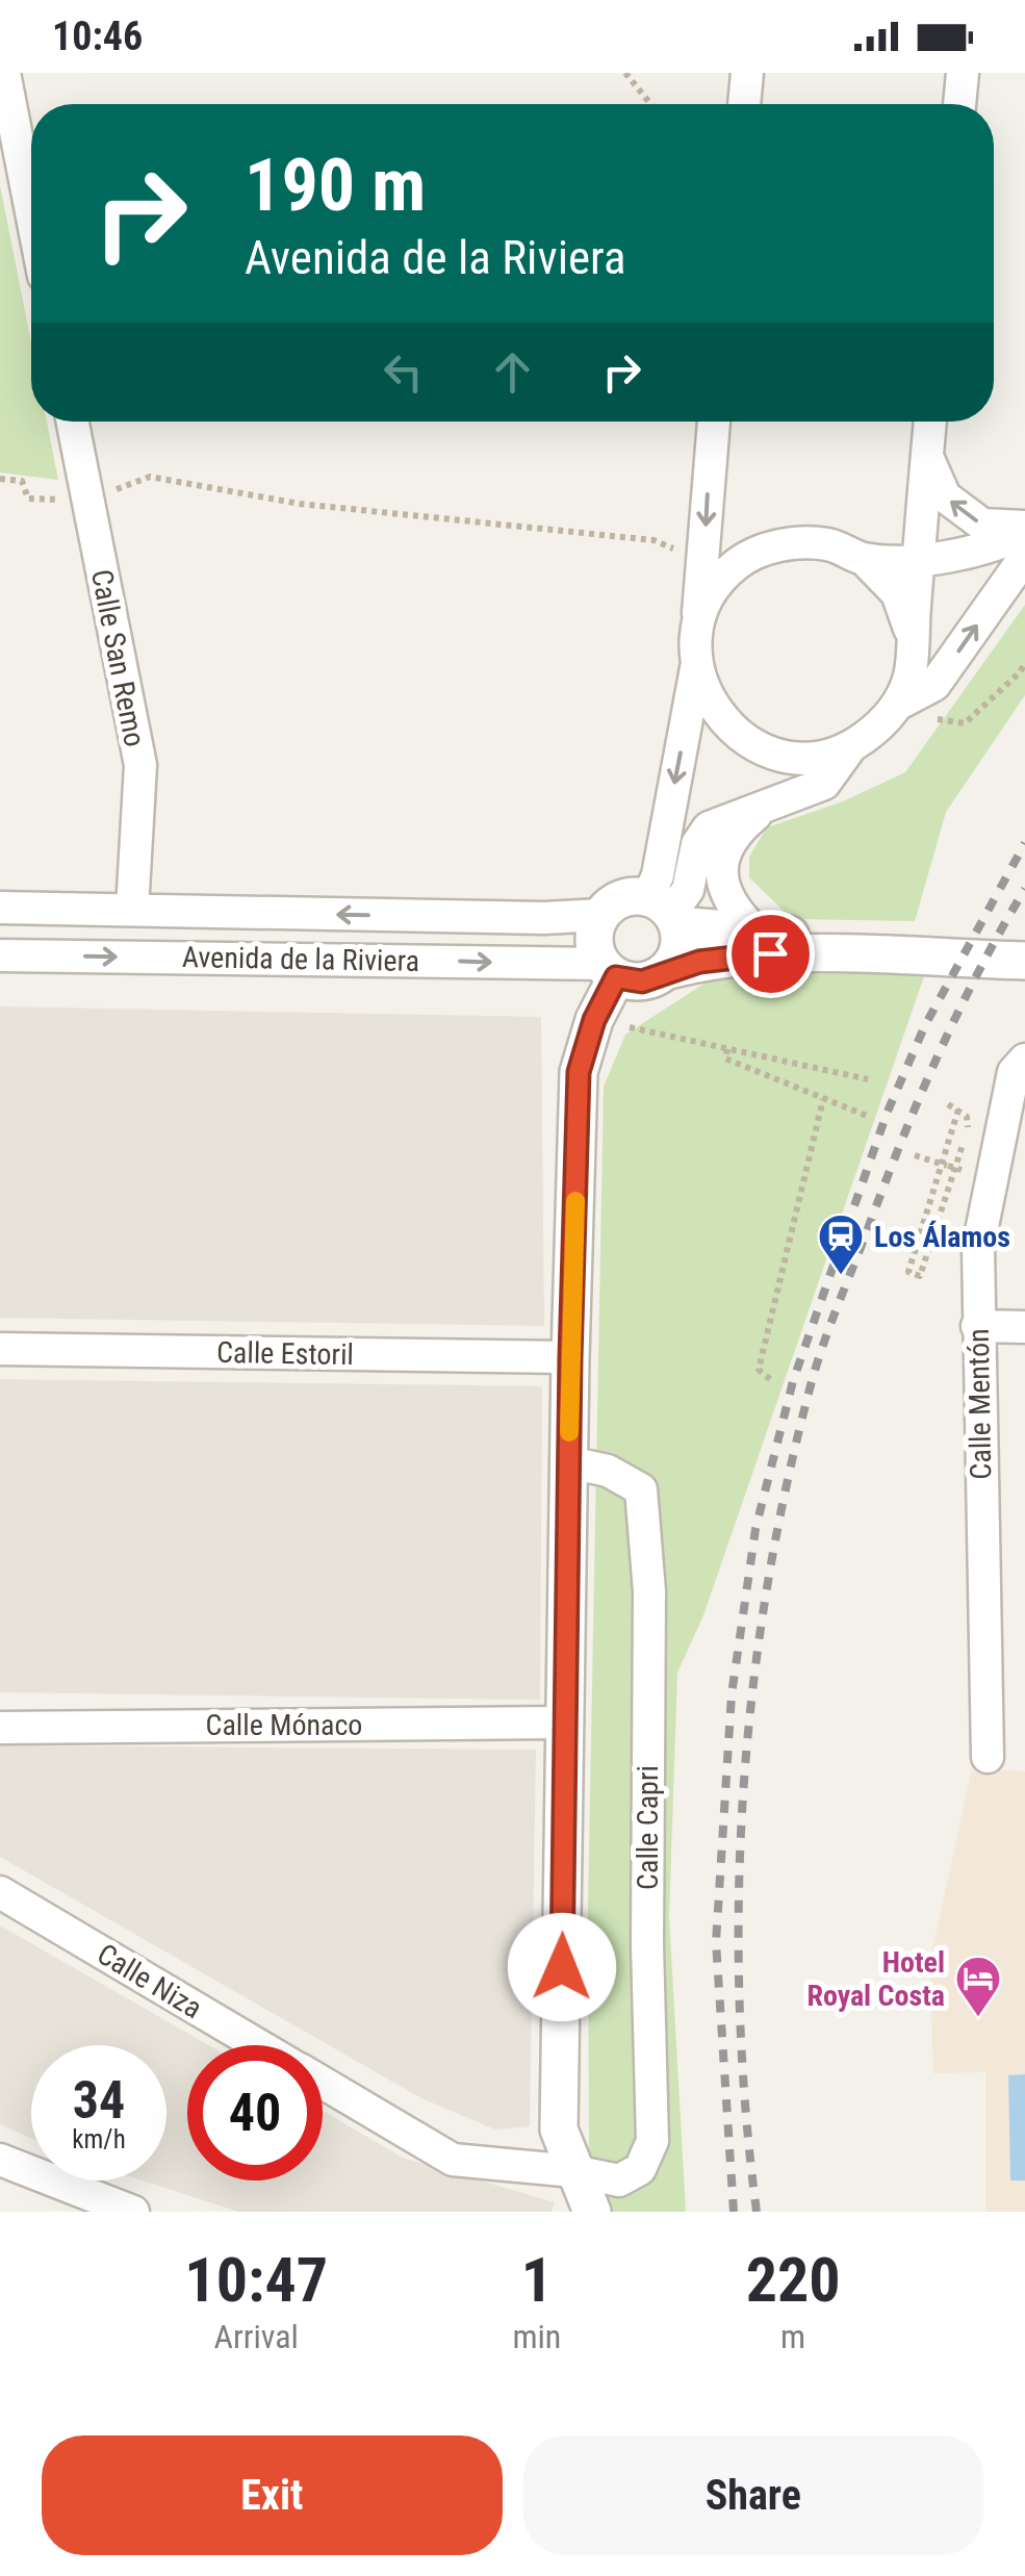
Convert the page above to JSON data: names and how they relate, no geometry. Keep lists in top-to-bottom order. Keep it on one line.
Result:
{"streets":{"street":["Calle San Remo","Avenida de la Riviera","Calle Estoril","Calle Mentón","Calle Mónaco","Calle Capri","Calle Niza"]},"crossings":[["Calle San Remo","Avenida de la Riviera"],["Calle Capri","Calle Niza"]],"places":{"station":["Los Álamos"],"hotel":["Hotel Royal Costa"]},"page":{"status":"10:46","turn":["190 m","Avenida de la Riviera"],"speed":"34 km/h","limit":"40","eta":["10:47","Arrival","1","min","220","m"],"buttons":["Exit","Share"]}}
